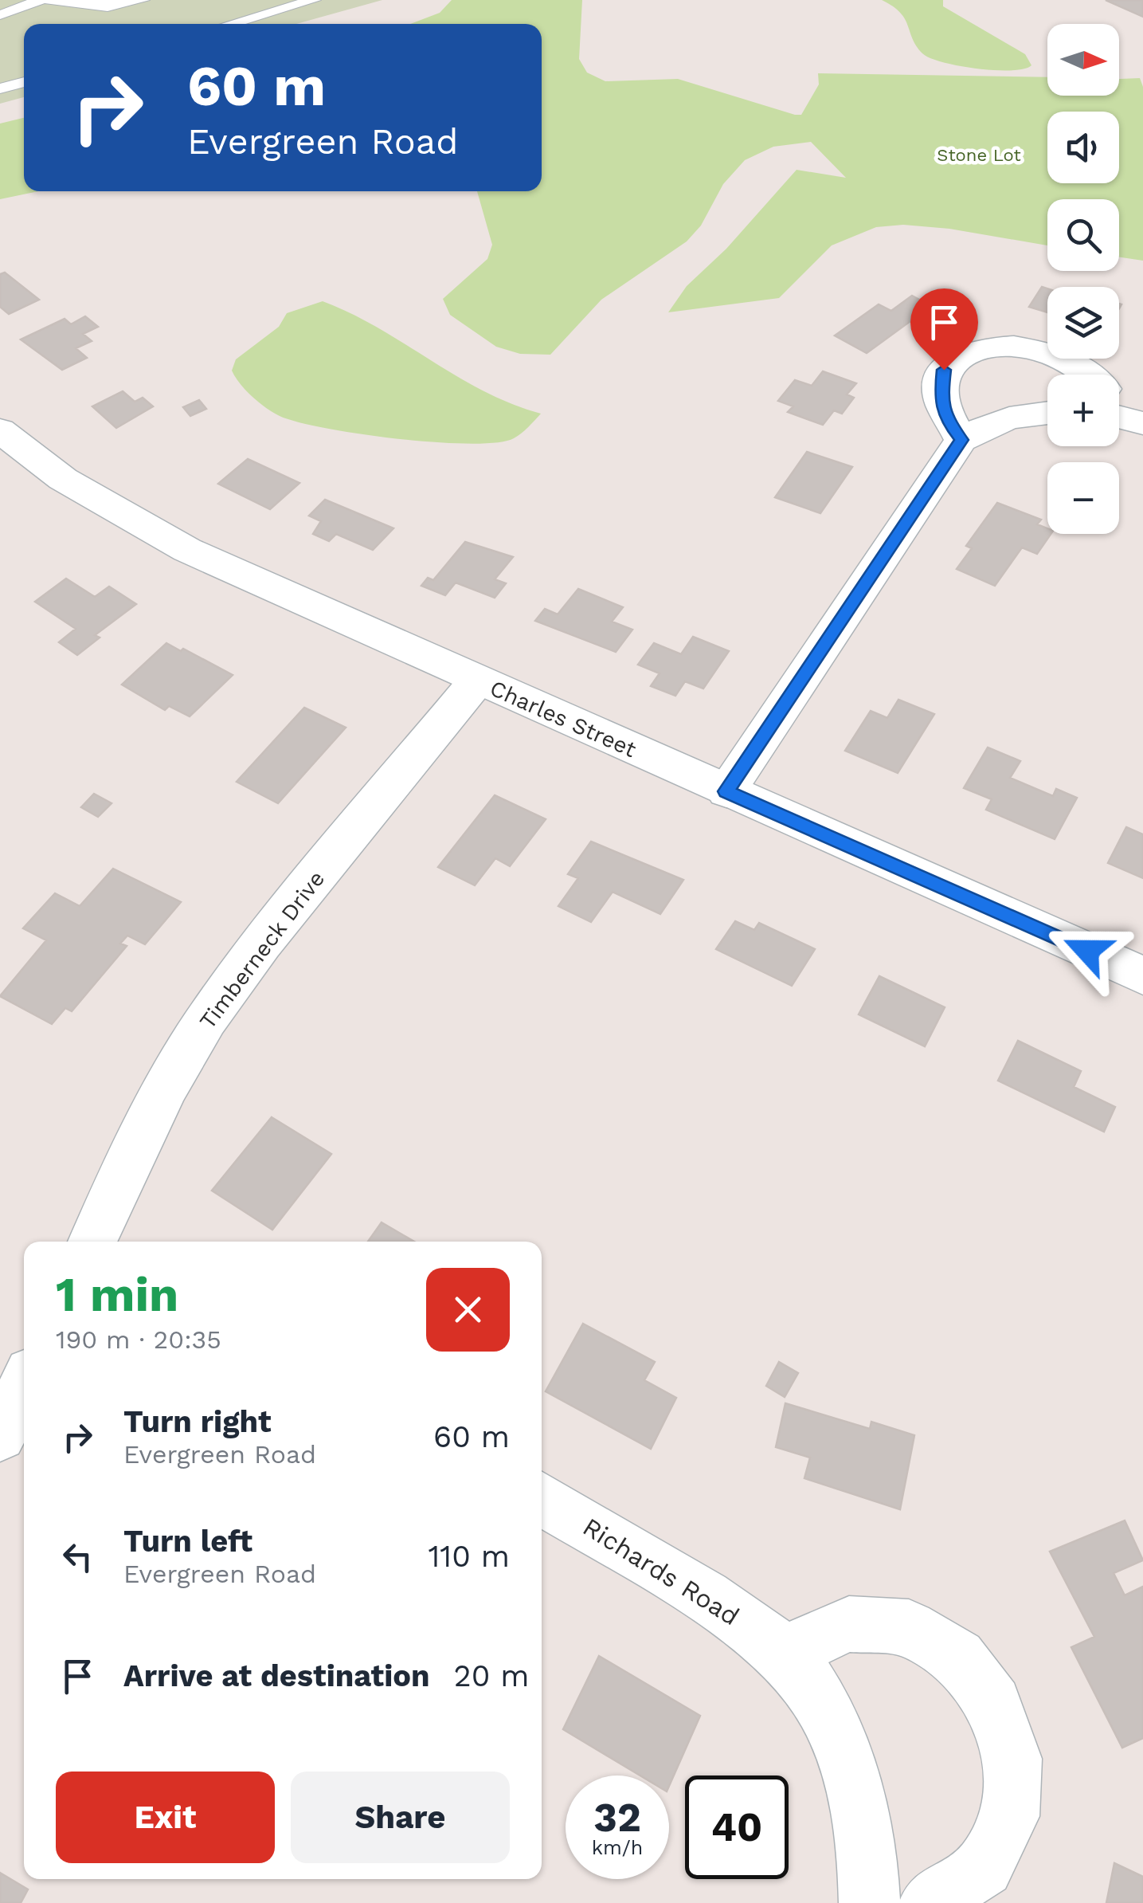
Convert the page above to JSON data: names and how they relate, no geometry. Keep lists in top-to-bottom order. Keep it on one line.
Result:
{"streets":{"street":["Charles Street","Timberneck Drive","Richards Road"]},"crossings":[["Charles Street","Timberneck Drive"]],"parks":["Stone Lot"],"north":"right","page":{"map_buttons":["+","−"],"turn":["60 m","Evergreen Road"],"heading":["1 min","190 m · 20:35"],"list":[{"name":"Turn right","note":"Evergreen Road","value":"60 m"},{"name":"Turn left","note":"Evergreen Road","value":"110 m"},{"name":"Arrive at destination","value":"20 m"}],"buttons":["Exit","Share"],"speed":"32 km/h","limit":"40"}}
